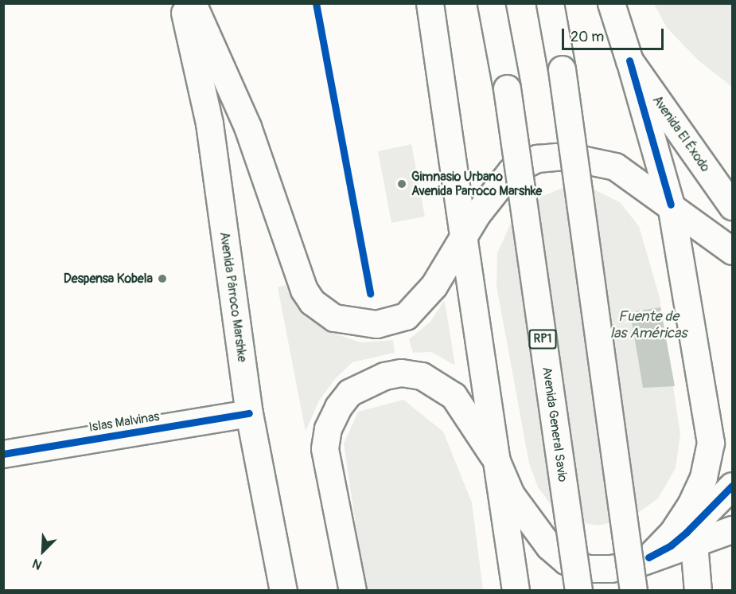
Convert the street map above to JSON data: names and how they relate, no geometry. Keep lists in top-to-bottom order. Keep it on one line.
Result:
{"streets":{"main road":["Avenida El Éxodo","Avenida Párroco Marshke","RP1","Islas Malvinas","Avenida General Savio"]},"crossings":[["Avenida Párroco Marshke","Islas Malvinas"]],"water":["Fuente de las Américas"],"places":["Gimnasio Urbano Avenida Parroco Marshke","Despensa Kobela"],"scale_bar":"20 m","north":"bottom left"}
